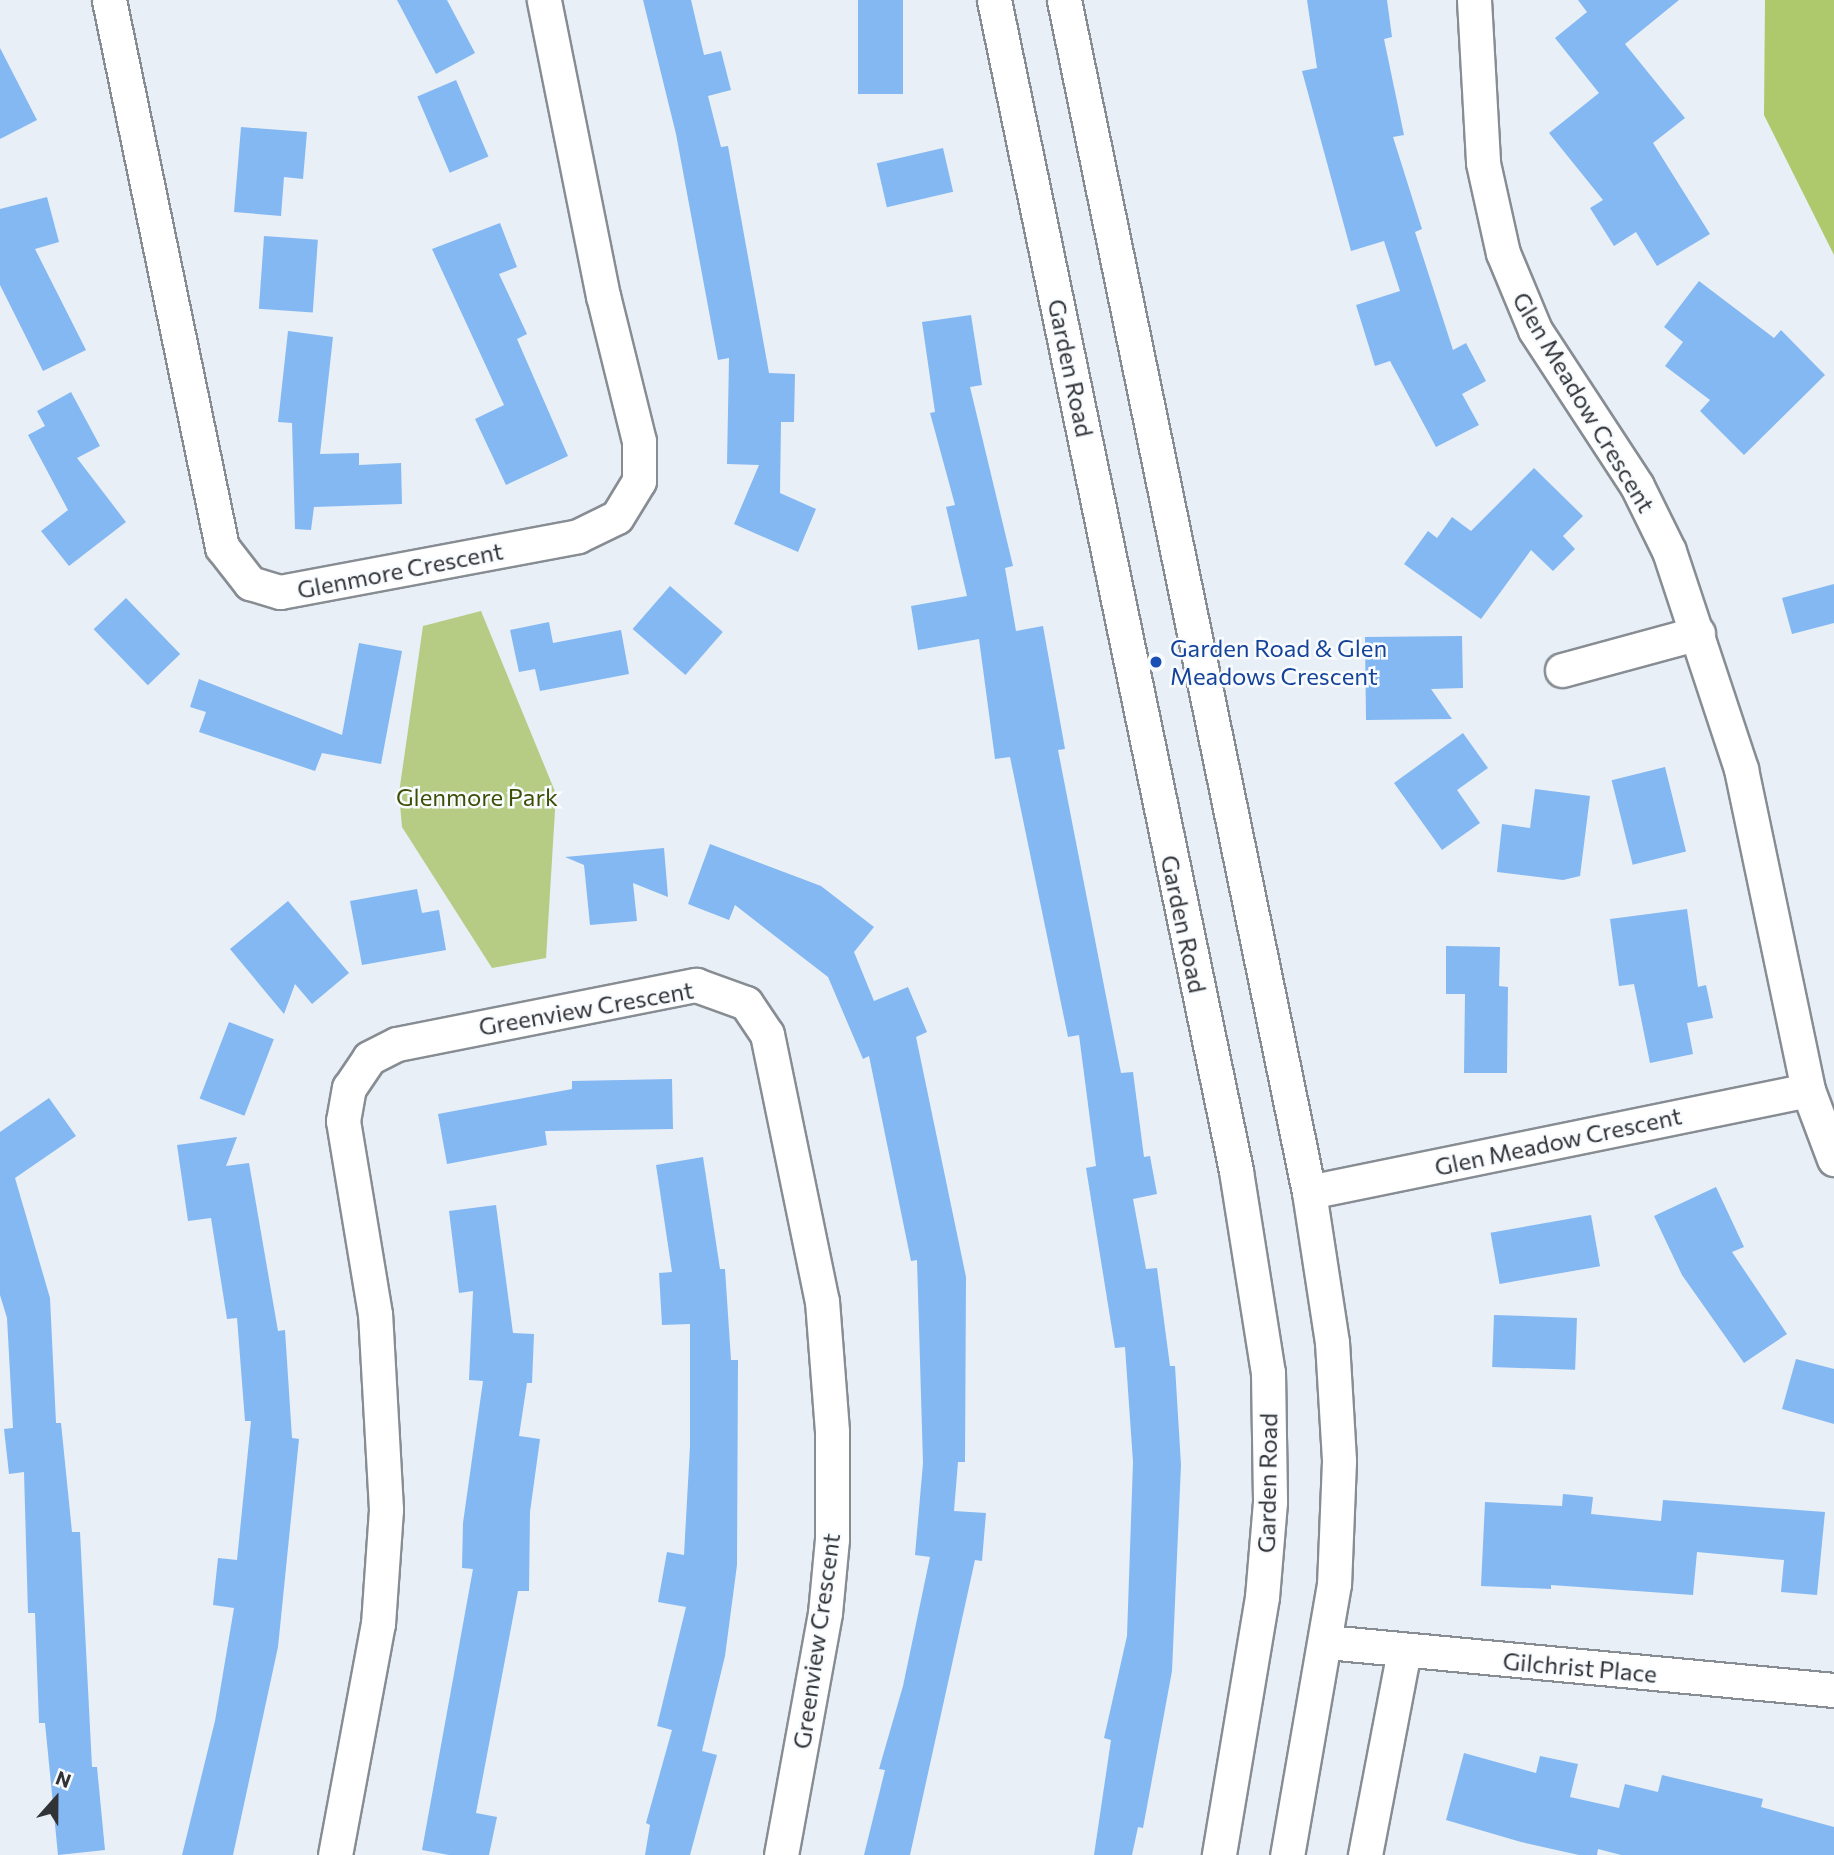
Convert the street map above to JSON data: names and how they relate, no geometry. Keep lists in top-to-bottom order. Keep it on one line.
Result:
{"streets":{"street":["Garden Road","Glen Meadow Crescent","Glenmore Crescent","Greenview Crescent","Gilchrist Place"]},"parks":["Glenmore Park"],"places":["Garden Road & Glen Meadows Crescent"],"north":"top"}
